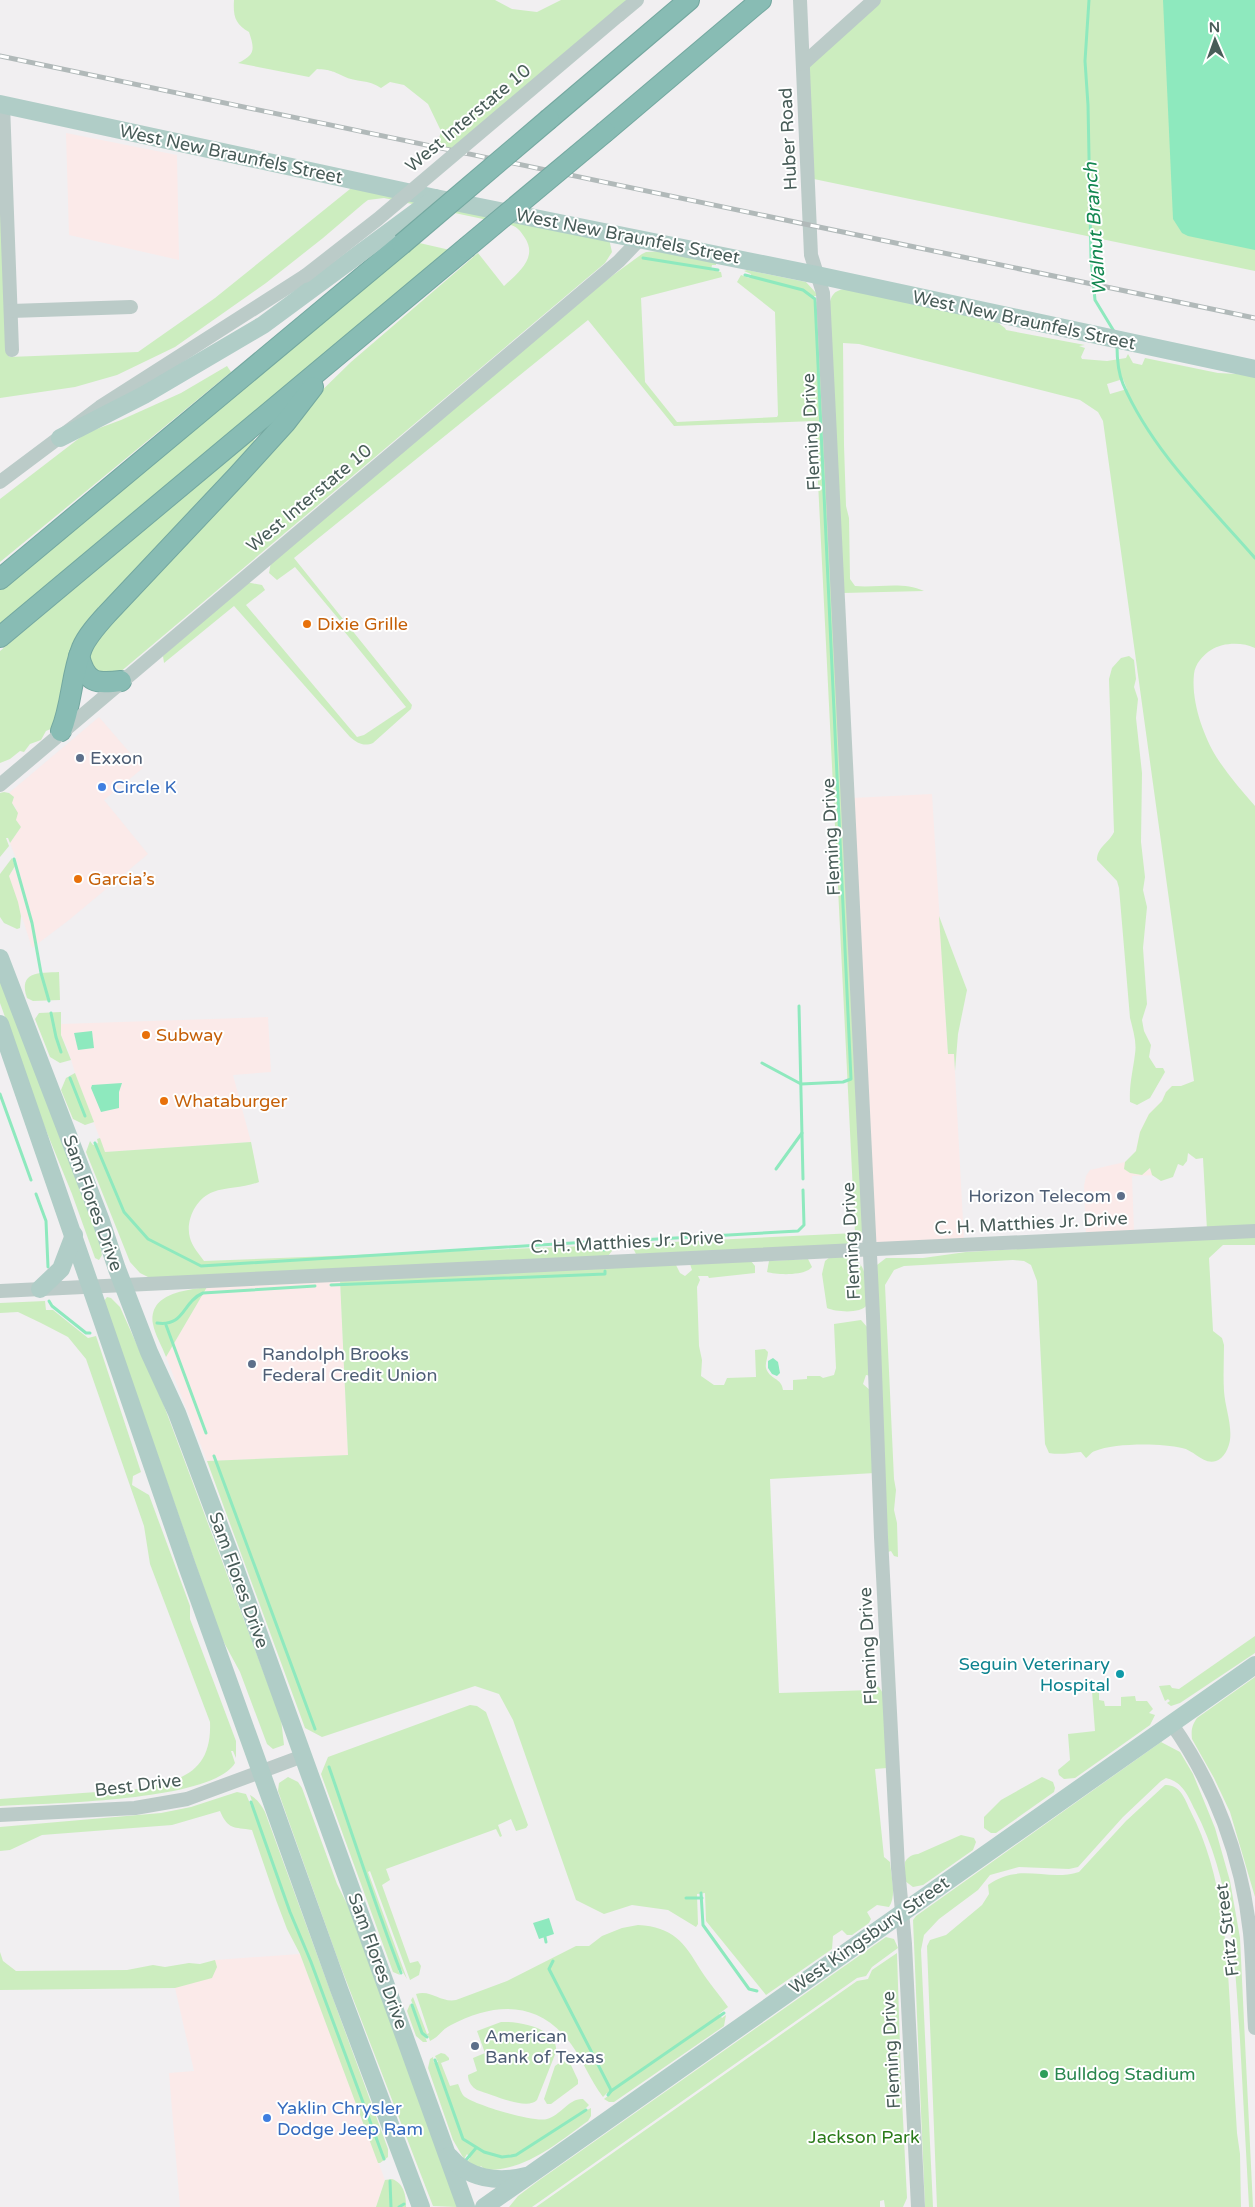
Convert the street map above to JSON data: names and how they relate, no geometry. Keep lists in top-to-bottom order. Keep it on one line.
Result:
{"streets":{"main road":["West New Braunfels Street","Sam Flores Drive","West Kingsbury Street"],"street":["West Interstate 10","Huber Road","Fleming Drive","C. H. Matthies Jr. Drive","Best Drive","Fritz Street"]},"crossings":[["West Interstate 10","West New Braunfels Street"],["Huber Road","West New Braunfels Street"],["Huber Road","Fleming Drive"],["West New Braunfels Street","Fleming Drive"],["Fleming Drive","C. H. Matthies Jr. Drive"],["Fleming Drive","West Kingsbury Street"],["Sam Flores Drive","C. H. Matthies Jr. Drive"],["Sam Flores Drive","Best Drive"],["Fritz Street","West Kingsbury Street"]],"water":["Walnut Branch"],"parks":["Jackson Park"],"places":["Dixie Grille","Exxon","Circle K","Garcia’s","Subway","Whataburger","Horizon Telecom","Randolph Brooks Federal Credit Union","Seguin Veterinary Hospital","American Bank of Texas","Bulldog Stadium","Yaklin Chrysler Dodge Jeep Ram"],"north":"top"}
